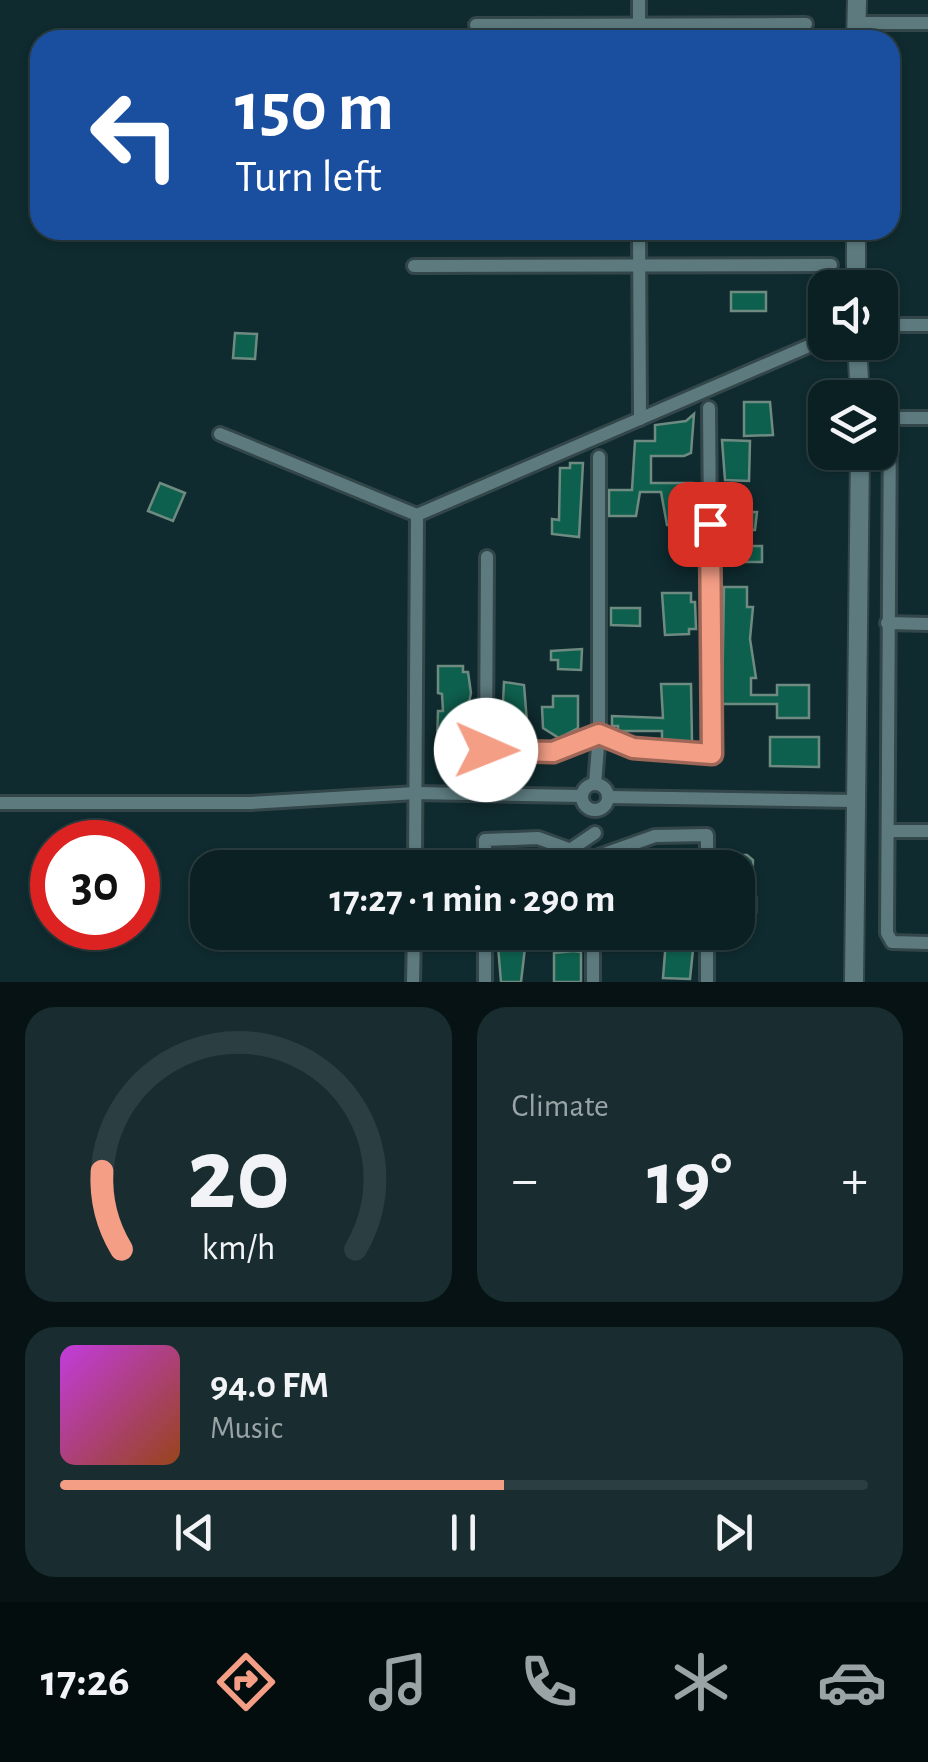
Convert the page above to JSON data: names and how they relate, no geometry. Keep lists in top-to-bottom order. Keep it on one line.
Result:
{"page":{"turn":["150 m","Turn left"],"limit":"30","trip":"17:27 · 1 min · 290 m","tile":"Climate","heat":["−","19°","+"],"song":["94.0 FM","Music"],"tabs":"17:26","gauge":["20","km/h"]}}
